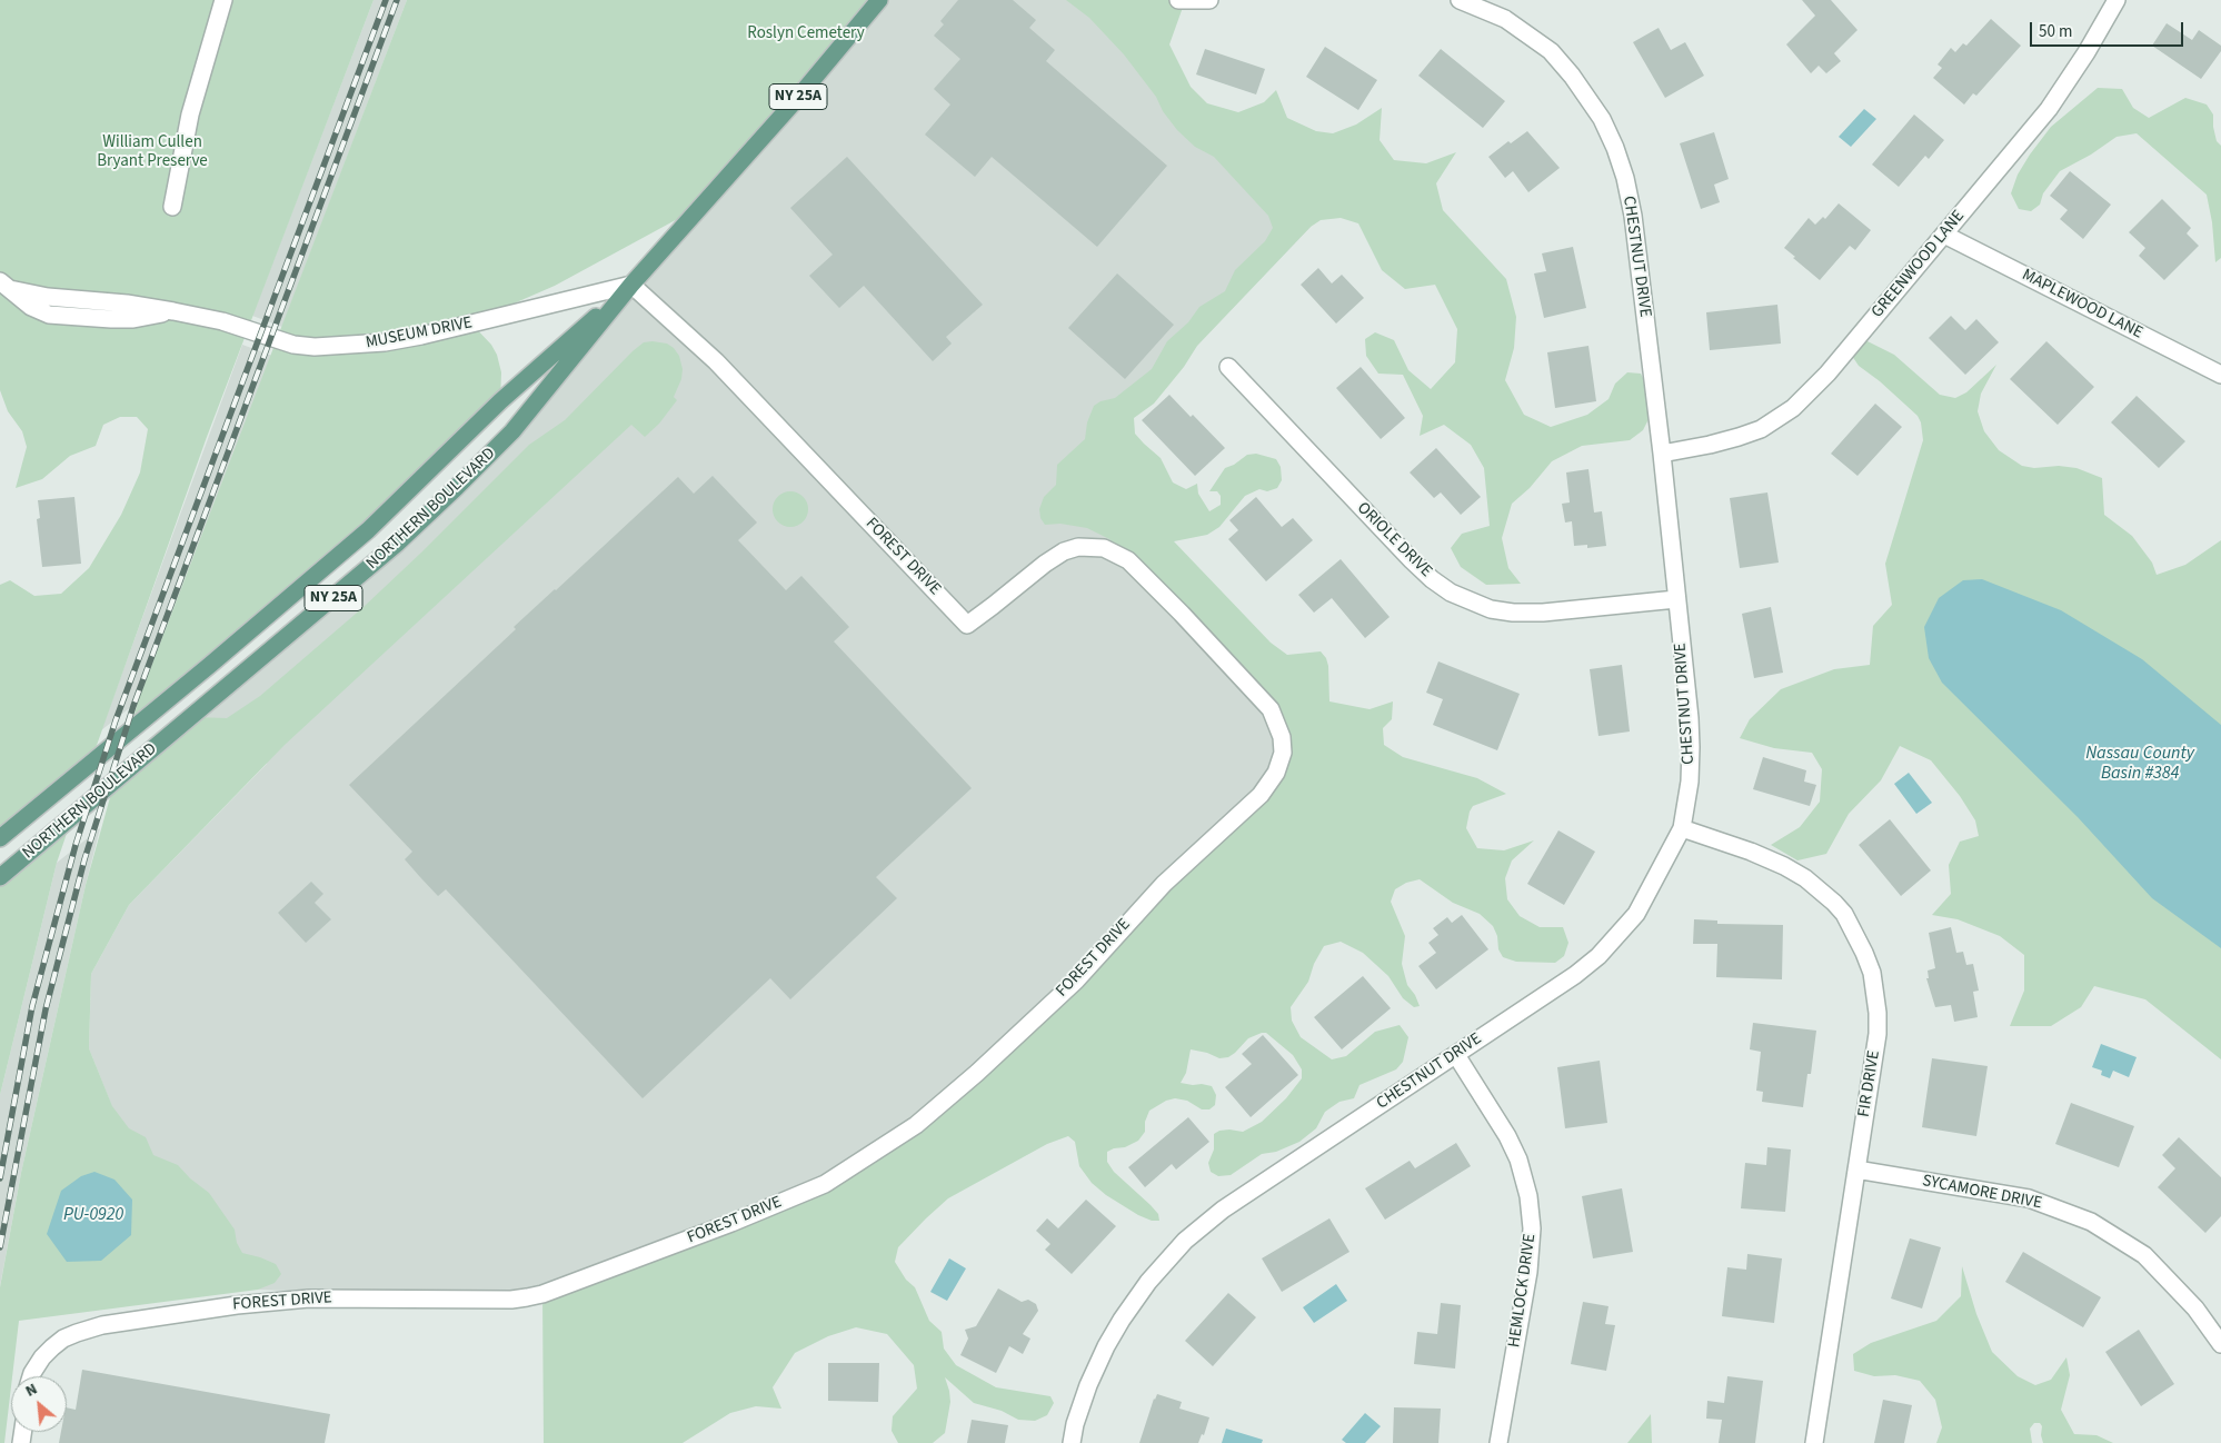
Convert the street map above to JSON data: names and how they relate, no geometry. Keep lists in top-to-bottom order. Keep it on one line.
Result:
{"streets":{"main road":["NY 25A","NORTHERN BOULEVARD"],"street":["CHESTNUT DRIVE","GREENWOOD LANE","MAPLEWOOD LANE","MUSEUM DRIVE","ORIOLE DRIVE","FOREST DRIVE","FIR DRIVE","SYCAMORE DRIVE","HEMLOCK DRIVE"]},"crossings":[["CHESTNUT DRIVE","GREENWOOD LANE"],["CHESTNUT DRIVE","ORIOLE DRIVE"],["CHESTNUT DRIVE","FIR DRIVE"],["CHESTNUT DRIVE","HEMLOCK DRIVE"],["GREENWOOD LANE","MAPLEWOOD LANE"],["MUSEUM DRIVE","NORTHERN BOULEVARD"],["MUSEUM DRIVE","FOREST DRIVE"],["NORTHERN BOULEVARD","FOREST DRIVE"],["FIR DRIVE","SYCAMORE DRIVE"]],"water":["Nassau County Basin #384","PU-0920"],"parks":["Roslyn Cemetery","William Cullen Bryant Preserve"],"scale_bar":"50 m","north":"top left"}
